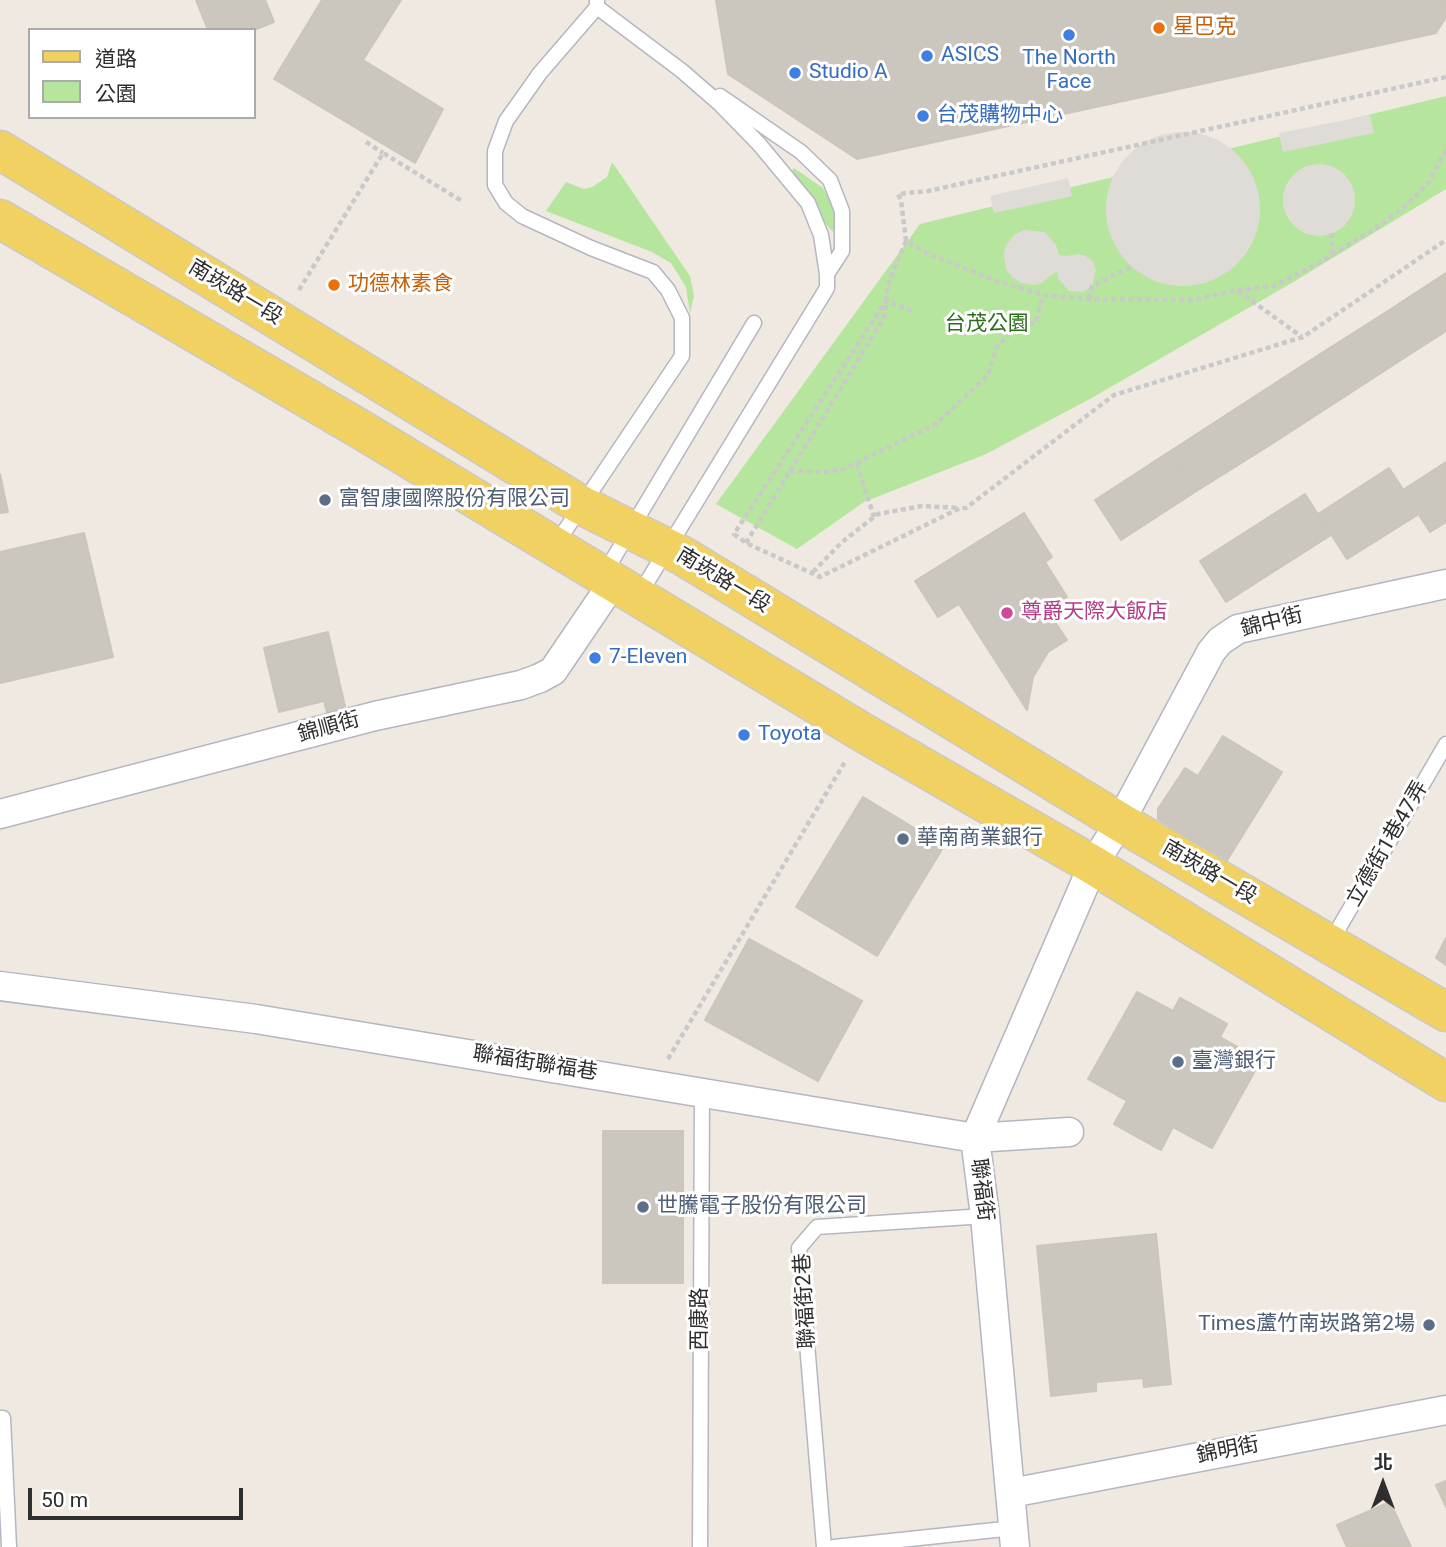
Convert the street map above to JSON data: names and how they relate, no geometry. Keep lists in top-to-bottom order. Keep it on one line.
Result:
{"streets":{"main road":["南崁路一段"],"street":["錦中街","錦順街","聯福街聯福巷","聯福街","錦明街"],"lane":["立德街1巷47弄","聯福街2巷","西康路"]},"crossings":[["南崁路一段","錦中街"],["南崁路一段","立德街1巷47弄"],["南崁路一段","聯福街"],["錦中街","聯福街"],["聯福街聯福巷","聯福街"],["聯福街聯福巷","西康路"],["聯福街","聯福街2巷"],["聯福街","錦明街"]],"parks":["台茂公園"],"places":["星巴克","The North Face","ASICS","Studio A","台茂購物中心","功德林素食","富智康國際股份有限公司","尊爵天際大飯店","7-Eleven","Toyota","華南商業銀行","臺灣銀行","世騰電子股份有限公司","Times蘆竹南崁路第2場"],"legend":["道路","公園"],"scale_bar":"50 m","north":"top"}
